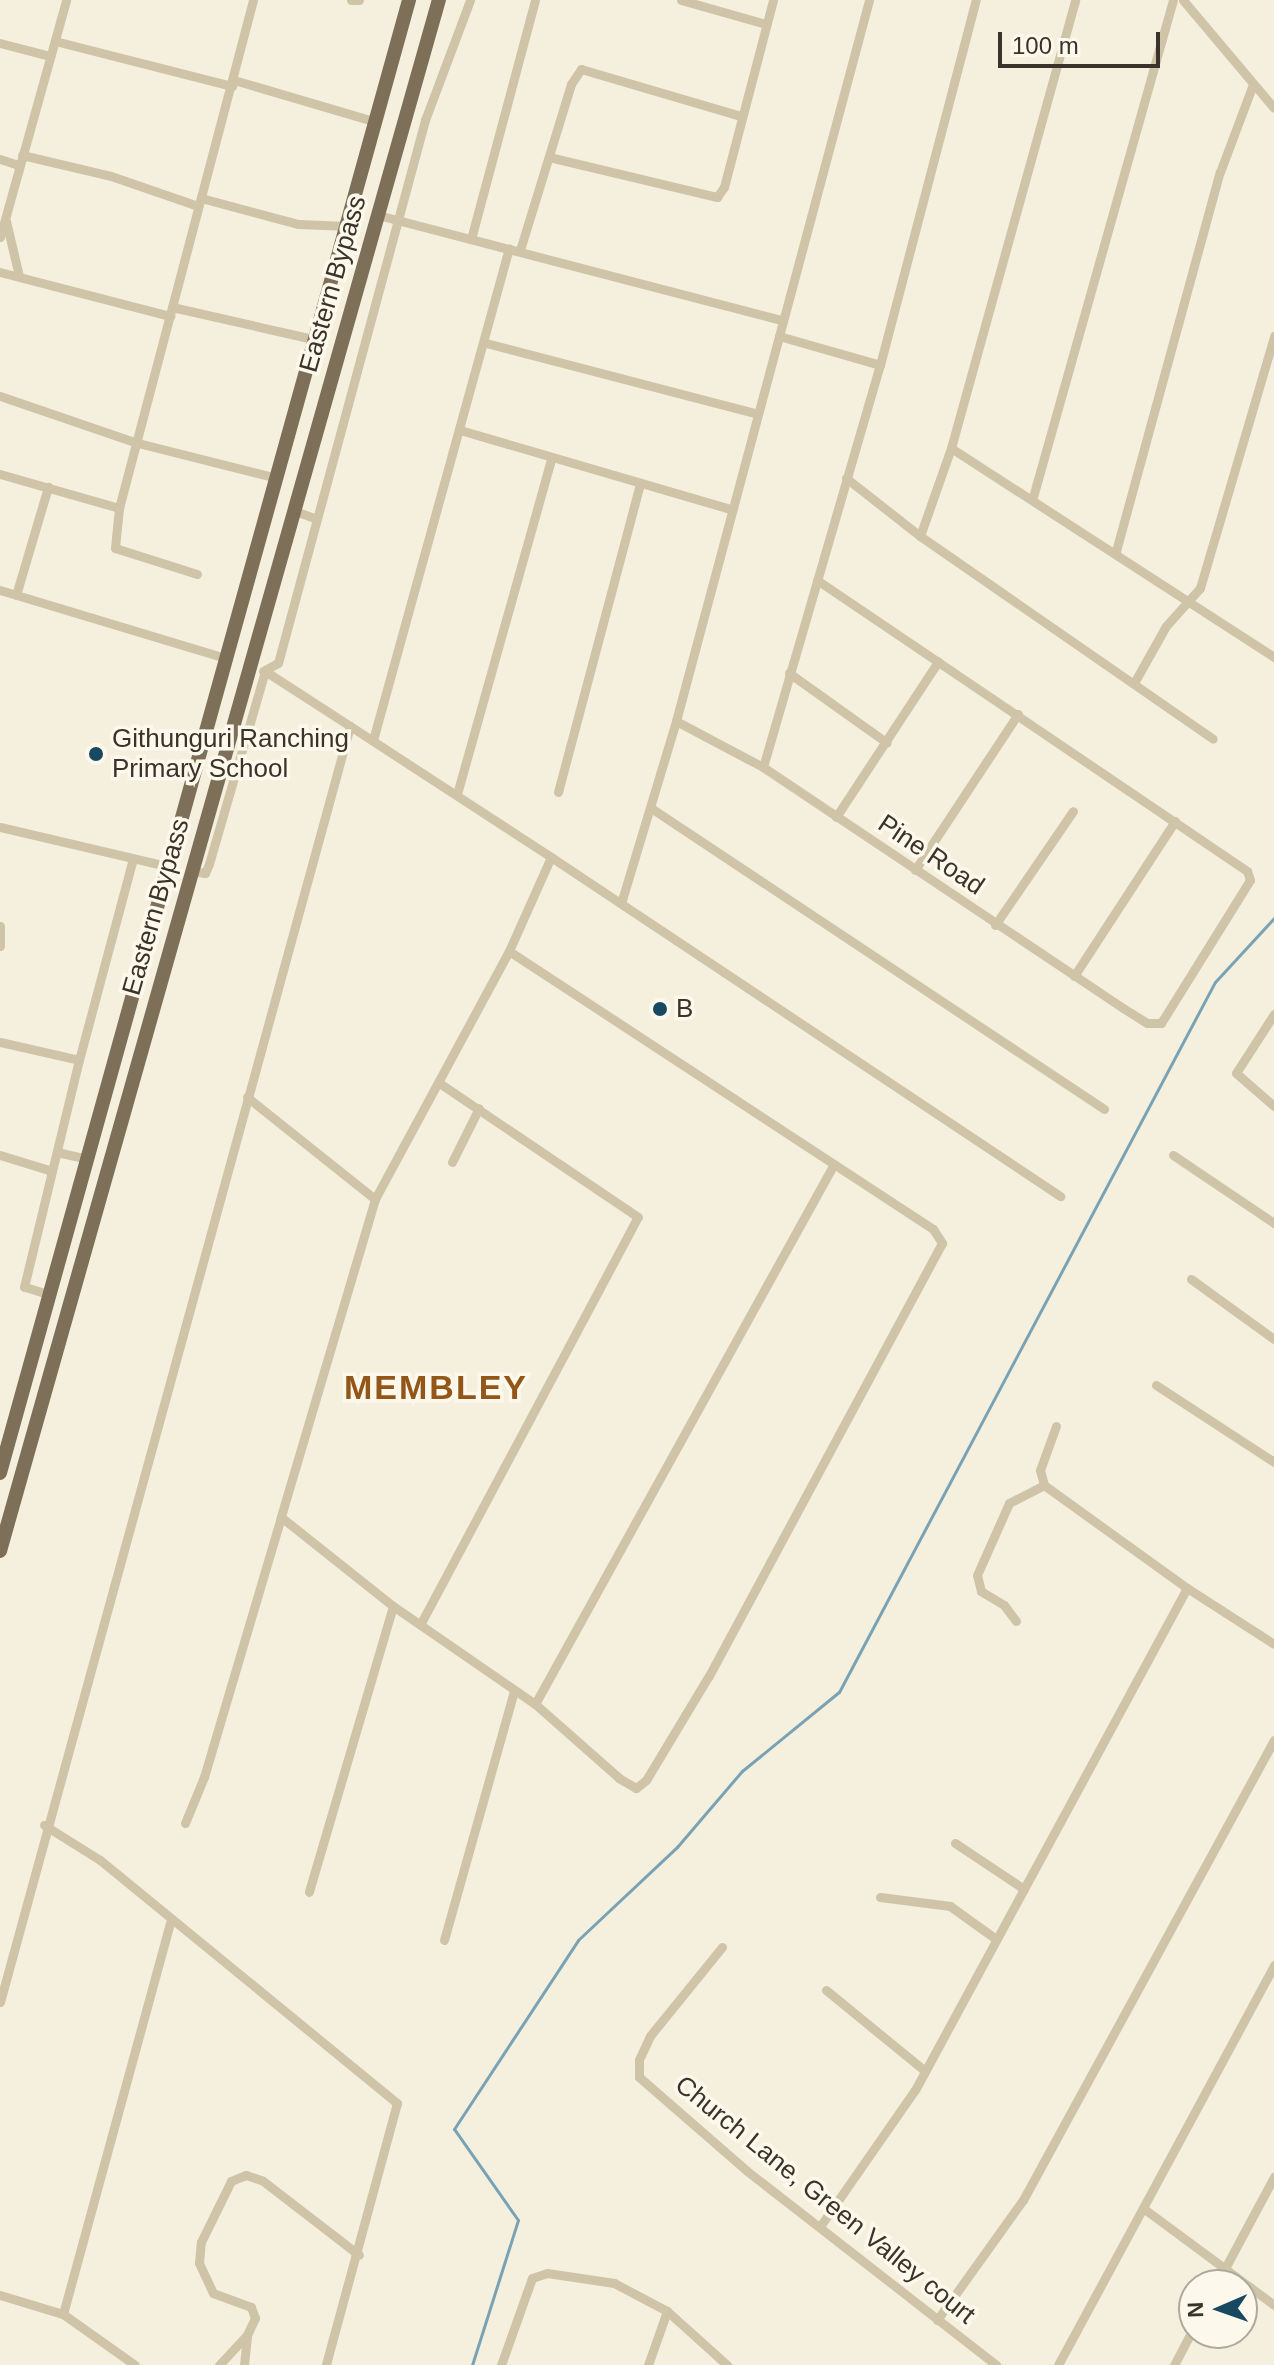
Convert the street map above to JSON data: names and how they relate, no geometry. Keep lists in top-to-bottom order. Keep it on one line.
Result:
{"streets":{"main road":["Eastern Bypass"],"street":["Pine Road","Church Lane, Green Valley court"]},"districts":["MEMBLEY"],"places":["Githunguri Ranching Primary School","B"],"scale_bar":"100 m","north":"left"}
